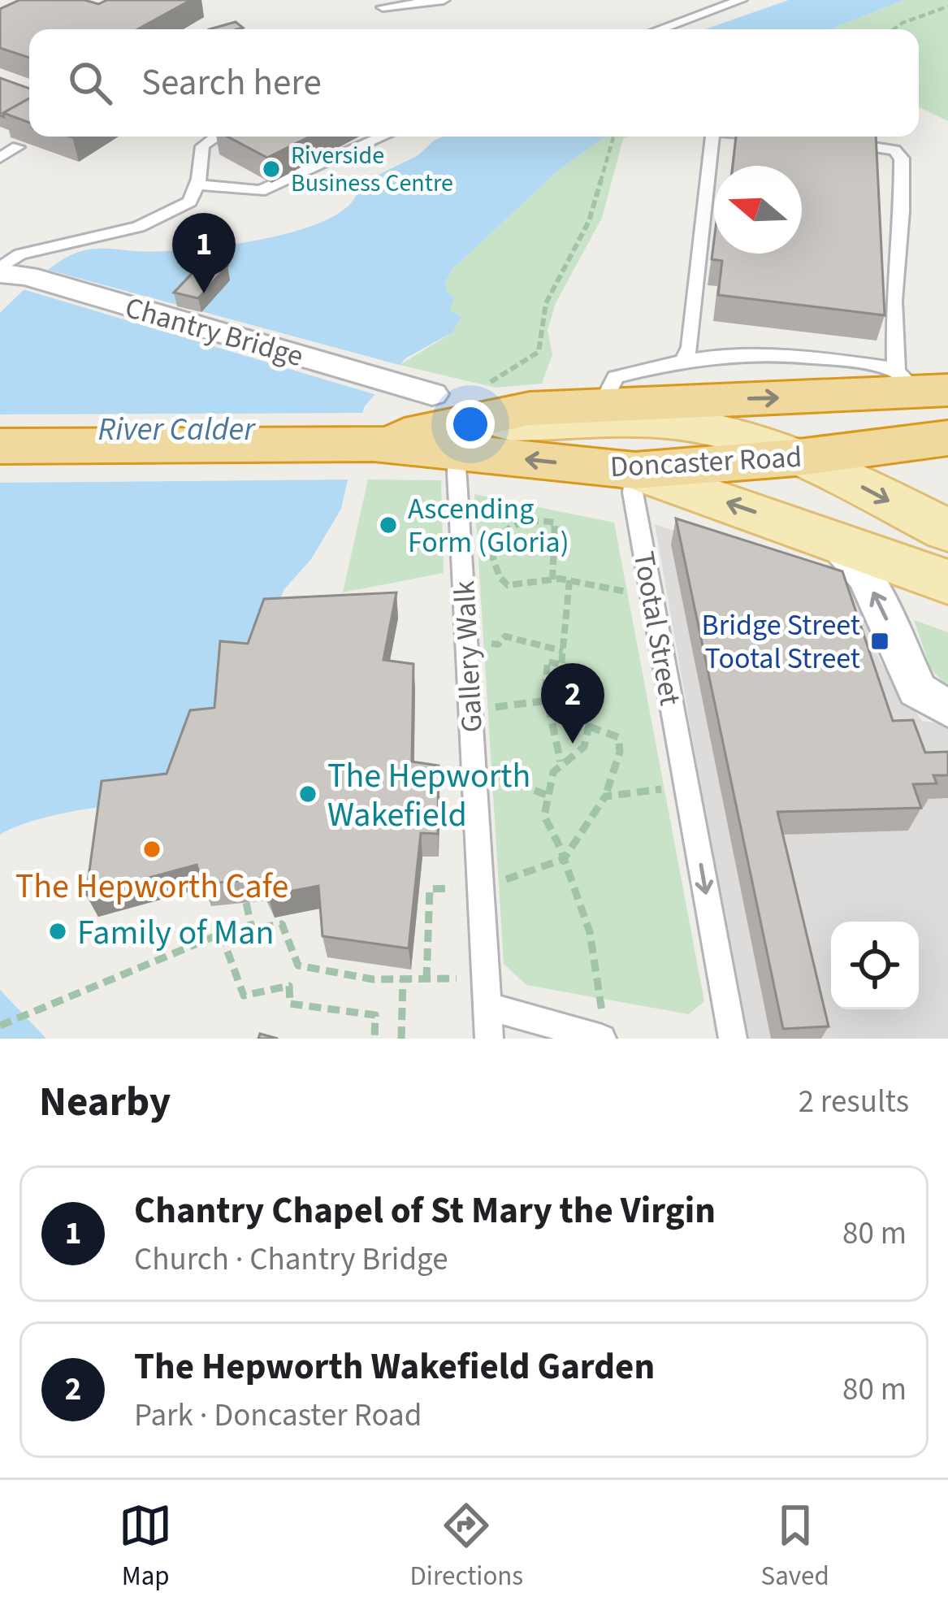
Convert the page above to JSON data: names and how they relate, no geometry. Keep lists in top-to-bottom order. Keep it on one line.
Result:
{"streets":{"highway":["Doncaster Road"],"street":["Chantry Bridge"],"lane":["Tootal Street","Gallery Walk"]},"crossings":[["Chantry Bridge","Doncaster Road"],["Chantry Bridge","Gallery Walk"],["Doncaster Road","Tootal Street"],["Doncaster Road","Gallery Walk"]],"one_way":["Tootal Street"],"water":["River Calder"],"places":{"other":["Riverside Business Centre","Ascending Form (Gloria)","The Hepworth Wakefield","The Hepworth Cafe","Family of Man"],"transit":["Bridge Street Tootal Street"]},"north":"left","page":{"search":"Search here","pins":["1","2"],"heading":["Nearby","2 results"],"list":[{"mark":"1","name":"Chantry Chapel of St Mary the Virgin","note":"Church · Chantry Bridge","value":"80 m"},{"mark":"2","name":"The Hepworth Wakefield Garden","note":"Park · Doncaster Road","value":"80 m"}],"nav":["Map","Directions","Saved"]}}
